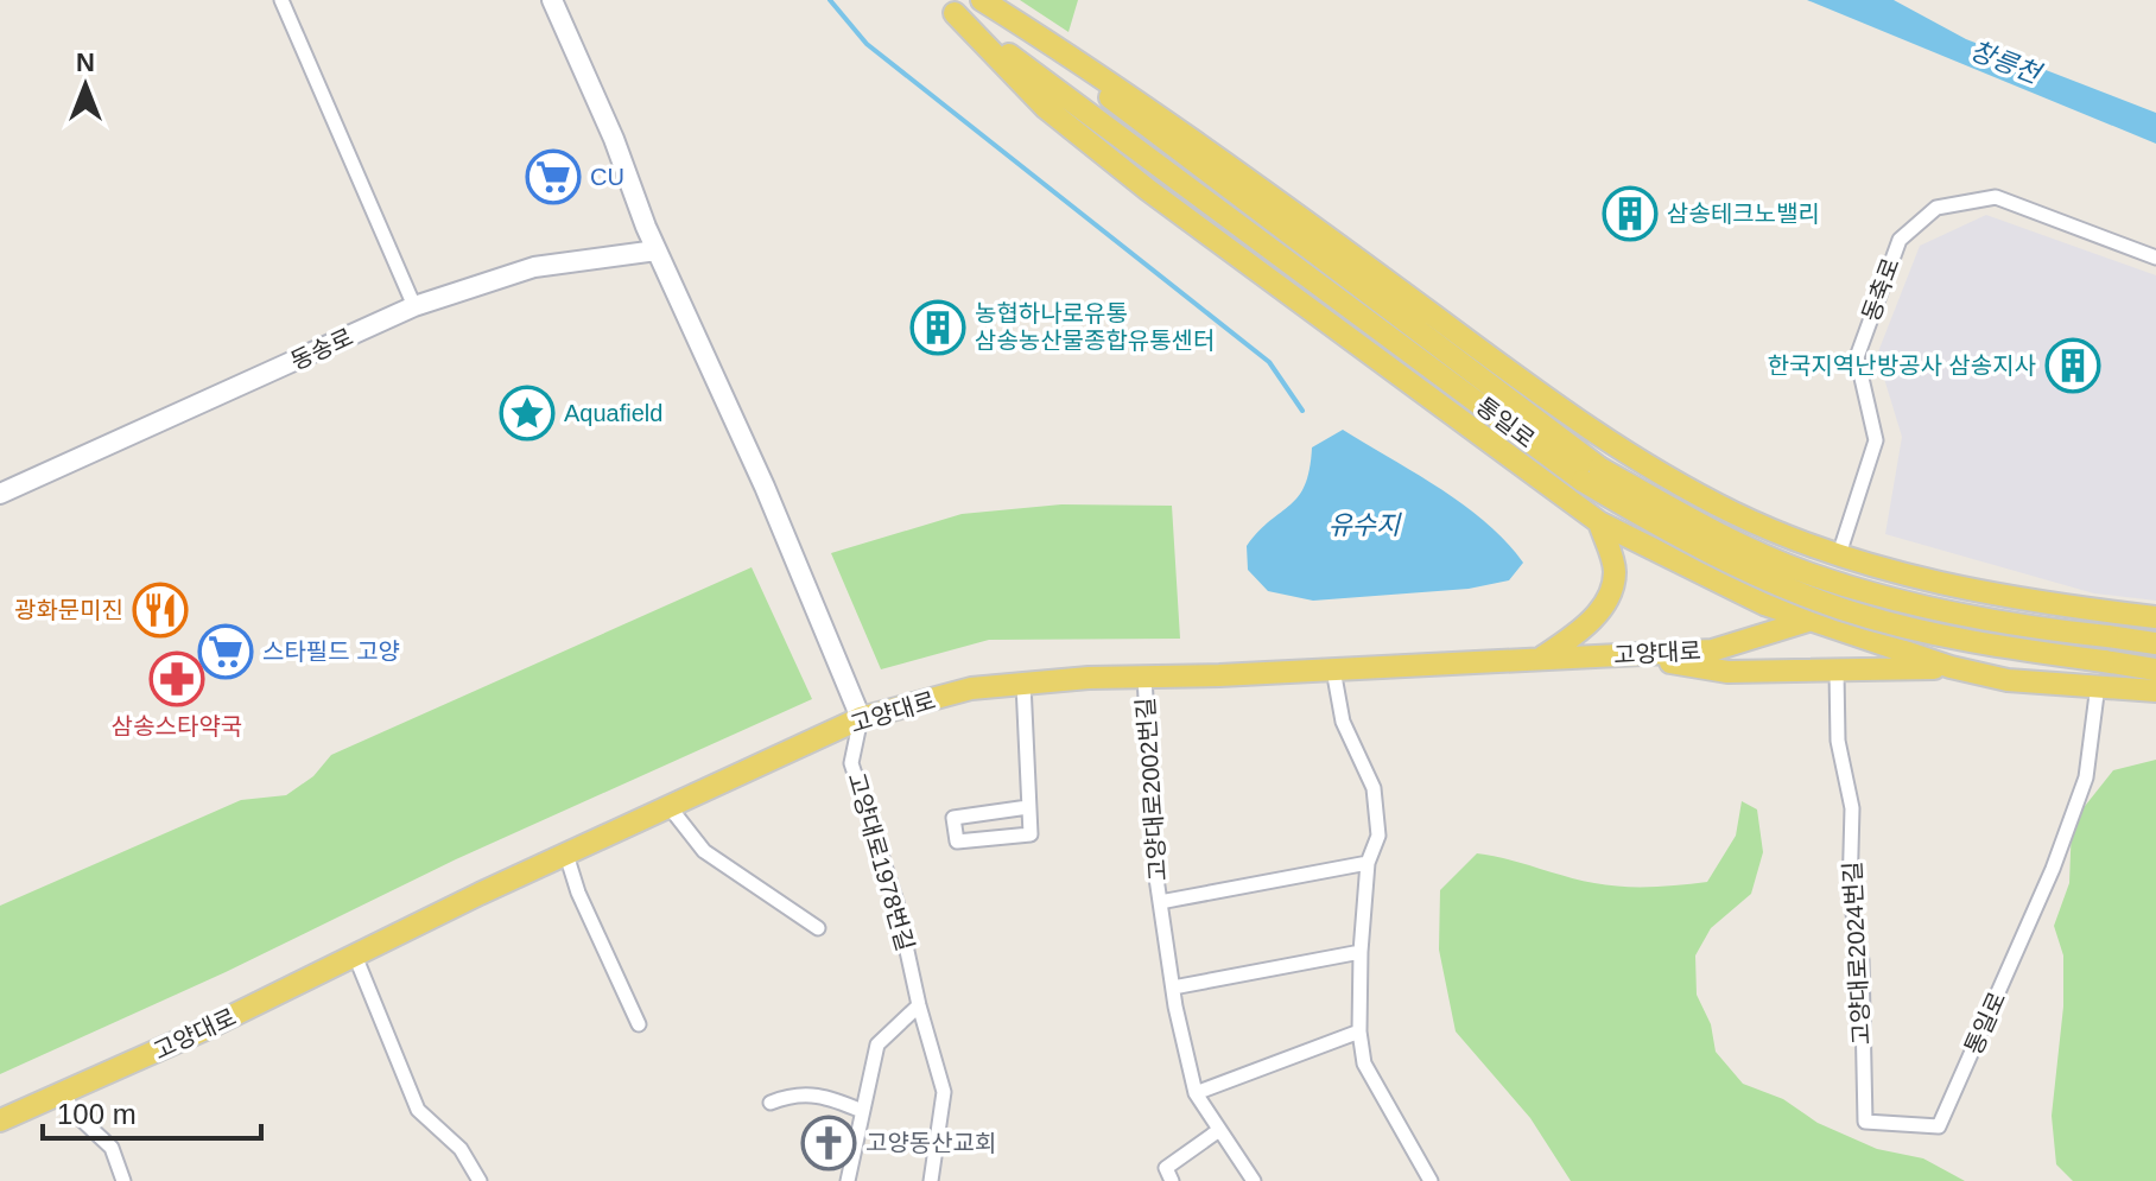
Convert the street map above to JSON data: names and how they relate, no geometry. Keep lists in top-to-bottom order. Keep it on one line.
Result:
{"streets":{"main road":["동송로","통일로","고양대로"],"street":["동축로","고양대로2002번길","고양대로1978번길","고양대로2024번길"]},"crossings":[["통일로","고양대로2024번길"],["고양대로","고양대로2002번길"],["고양대로","고양대로1978번길"]],"water":["창릉천","유수지"],"places":{"supermarket":["CU","스타필드 고양"],"building":["삼송테크노밸리","농협하나로유통 삼송농산물종합유통센터","한국지역난방공사 삼송지사"],"place":["Aquafield"],"restaurant":["광화문미진"],"pharmacy":["삼송스타약국"],"church":["고양동산교회"]},"scale_bar":"100 m","north":"top"}
